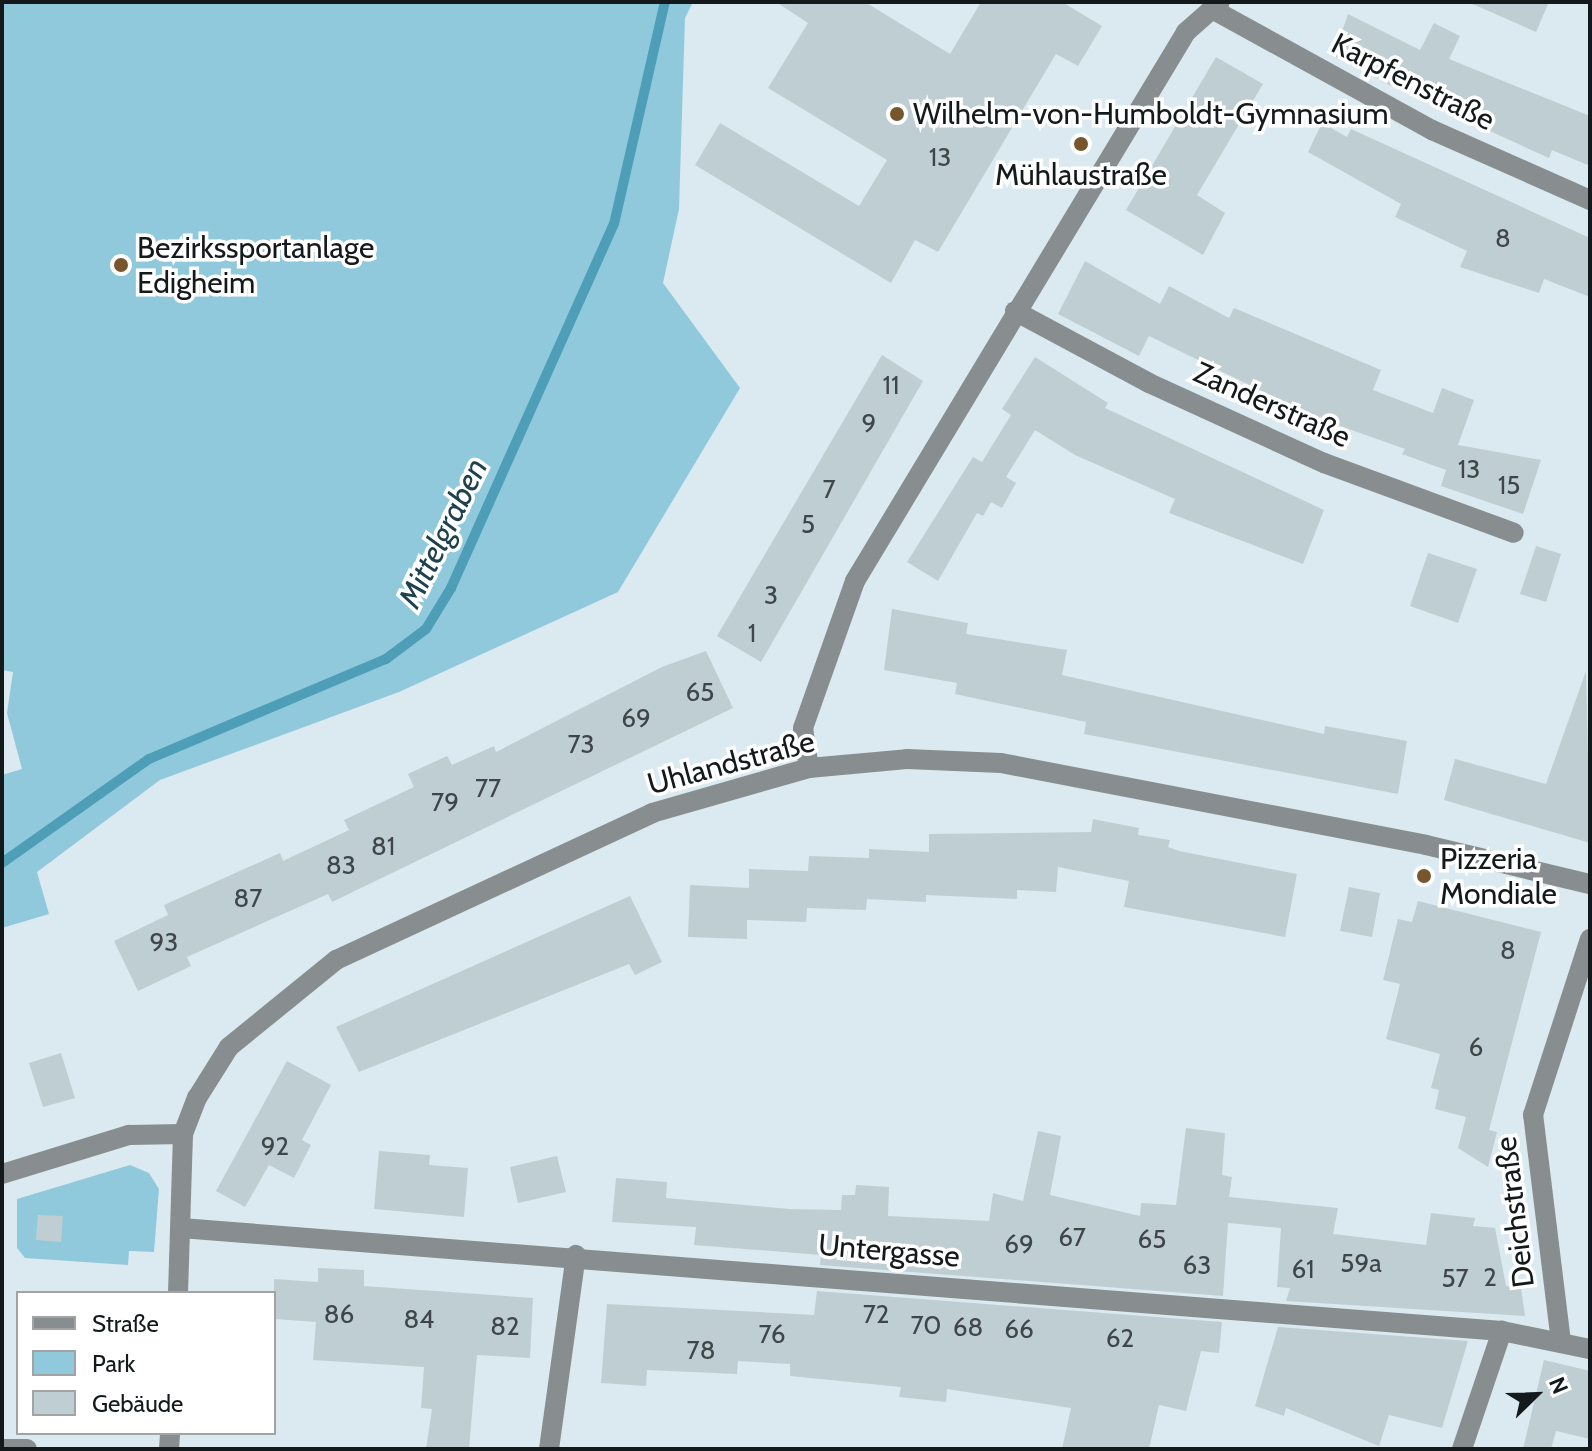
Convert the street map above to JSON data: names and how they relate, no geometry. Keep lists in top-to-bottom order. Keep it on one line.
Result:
{"streets":{"street":["Karpfenstraße","Zanderstraße","Uhlandstraße","Deichstraße","Untergasse"]},"crossings":[["Deichstraße","Untergasse"]],"water":["Mittelgraben"],"places":["Wilhelm-von-Humboldt-Gymnasium","Mühlaustraße","Bezirkssportanlage Edigheim","Pizzeria Mondiale"],"house_numbers":["13","8","11","9","13","15","7","5","3","1","65","69","73","77","79","81","83","87","93","8","6","92","67","65","69","59a","63","61","2","57","86","72","84","70","82","68","66","76","62","78"],"legend":["Straße","Park","Gebäude"],"north":"top right"}
